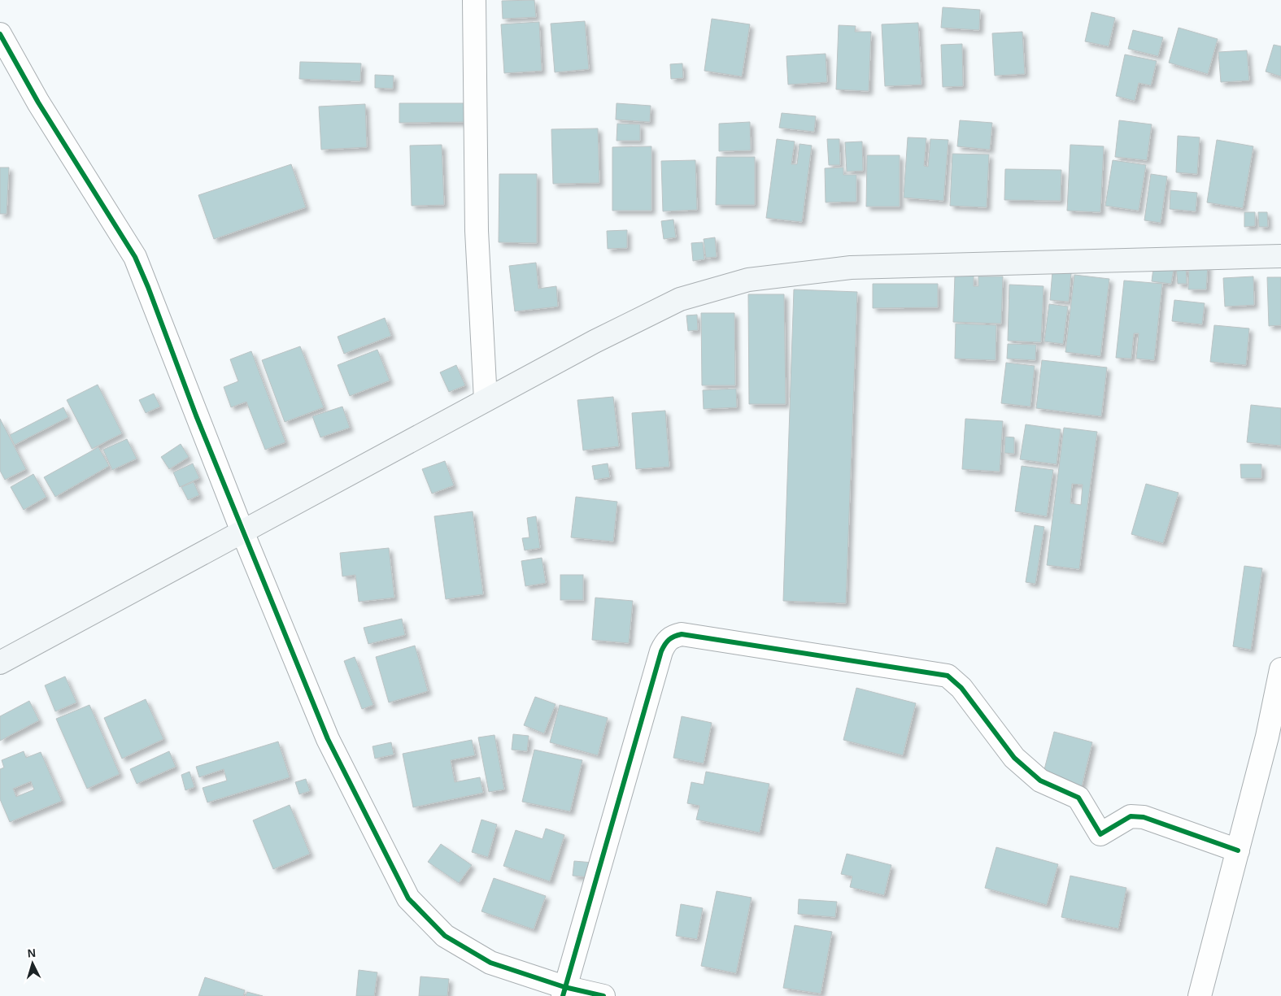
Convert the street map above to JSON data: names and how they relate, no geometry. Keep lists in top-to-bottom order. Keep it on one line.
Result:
{"north":"top"}
